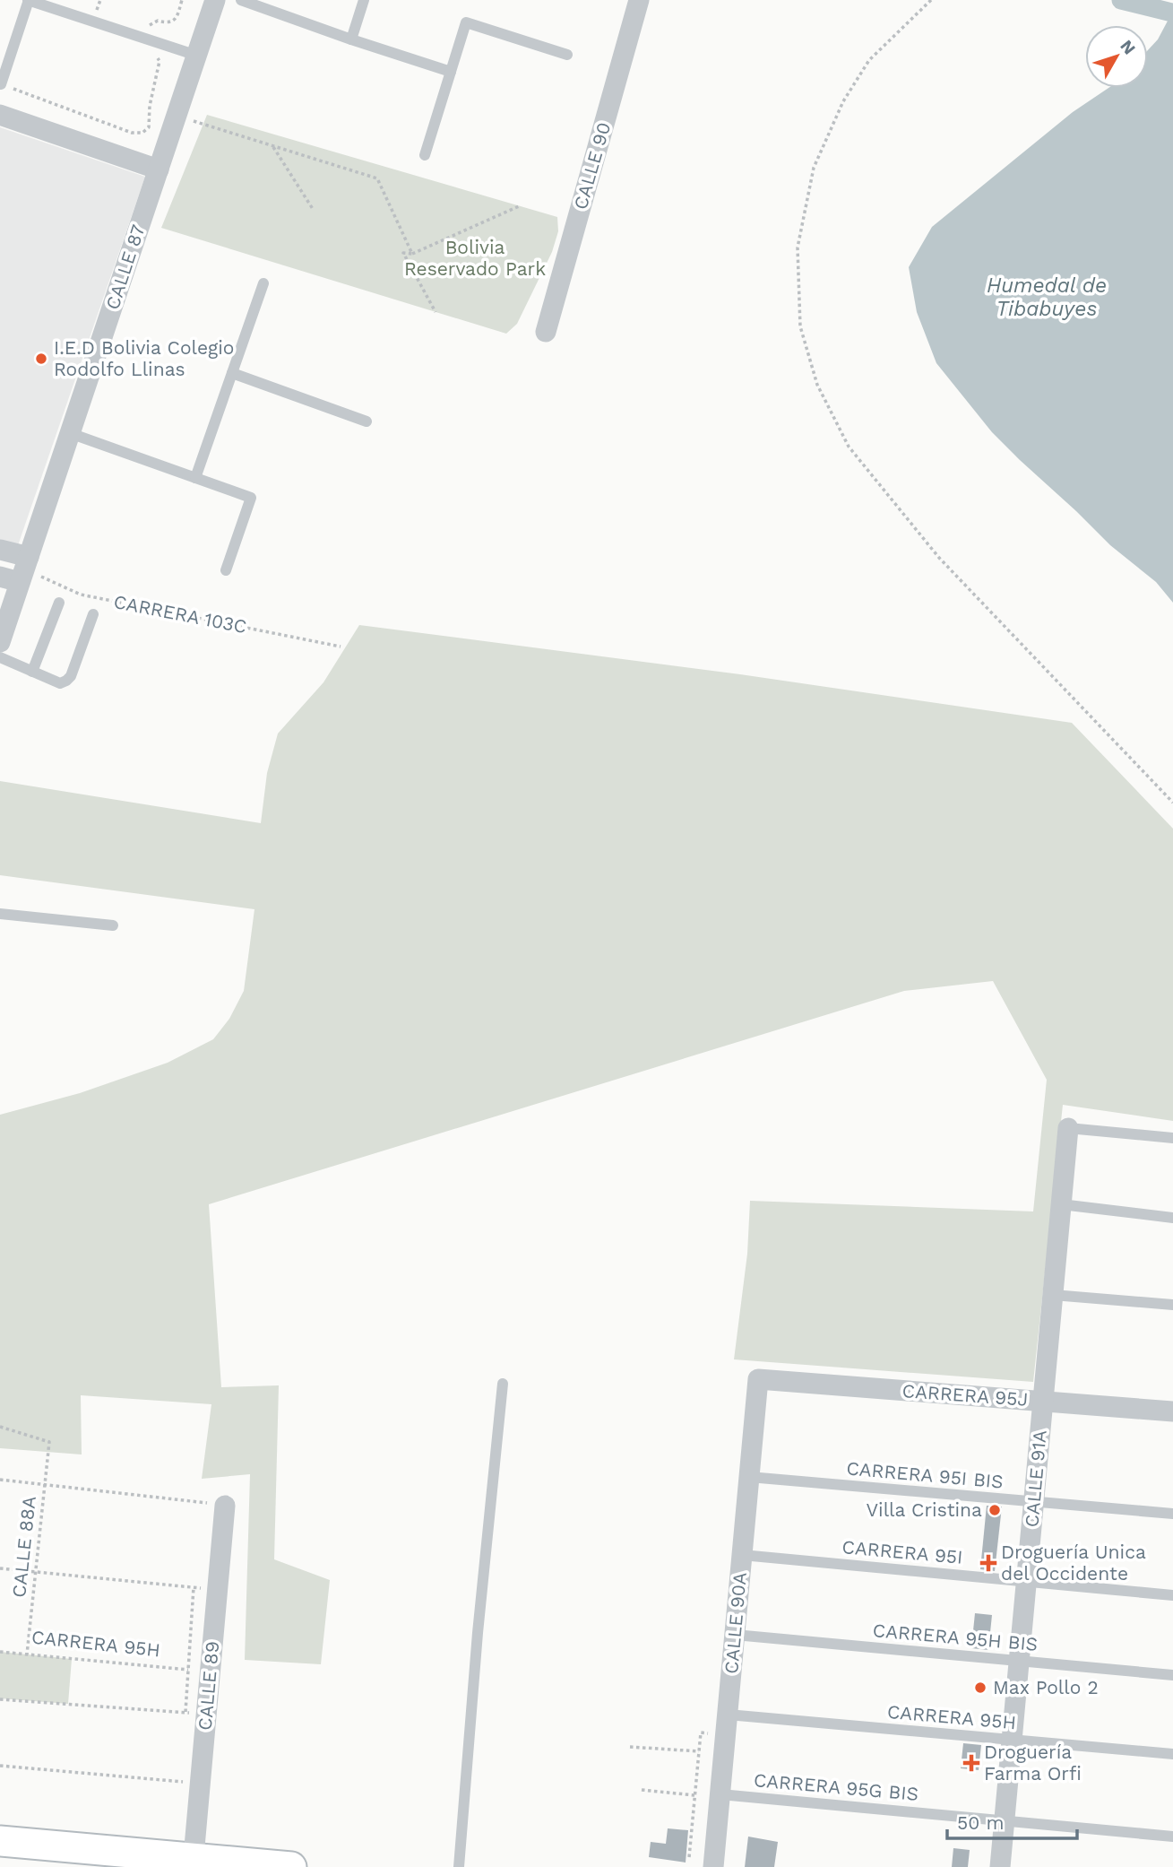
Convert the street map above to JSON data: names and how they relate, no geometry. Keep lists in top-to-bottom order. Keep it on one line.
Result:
{"streets":{"street":["CALLE 90","CALLE 87","CARRERA 95J","CALLE 91A","CALLE 90A","CALLE 89"],"lane":["CARRERA 95I BIS","CARRERA 95I","CARRERA 95H BIS","CARRERA 95H","CARRERA 95G BIS"],"path":["CARRERA 103C","CALLE 88A"]},"crossings":[["CALLE 87","CARRERA 103C"],["CARRERA 95J","CALLE 91A"],["CARRERA 95J","CALLE 90A"],["CARRERA 95I BIS","CALLE 91A"],["CARRERA 95I BIS","CALLE 90A"],["CALLE 91A","CARRERA 95I"],["CALLE 91A","CARRERA 95H BIS"],["CALLE 91A","CARRERA 95H"],["CALLE 91A","CARRERA 95G BIS"],["CALLE 88A","CARRERA 95H"],["CARRERA 95I","CALLE 90A"],["CALLE 90A","CARRERA 95H BIS"],["CALLE 90A","CARRERA 95H"],["CALLE 90A","CARRERA 95G BIS"]],"water":["Humedal de Tibabuyes"],"parks":["Bolivia Reservado Park"],"places":{"other":["I.E.D Bolivia Colegio Rodolfo Llinas","Villa Cristina","Max Pollo 2"],"health":["Droguería Unica del Occidente","Droguería Farma Orfi"]},"scale_bar":"50 m","north":"top right"}
